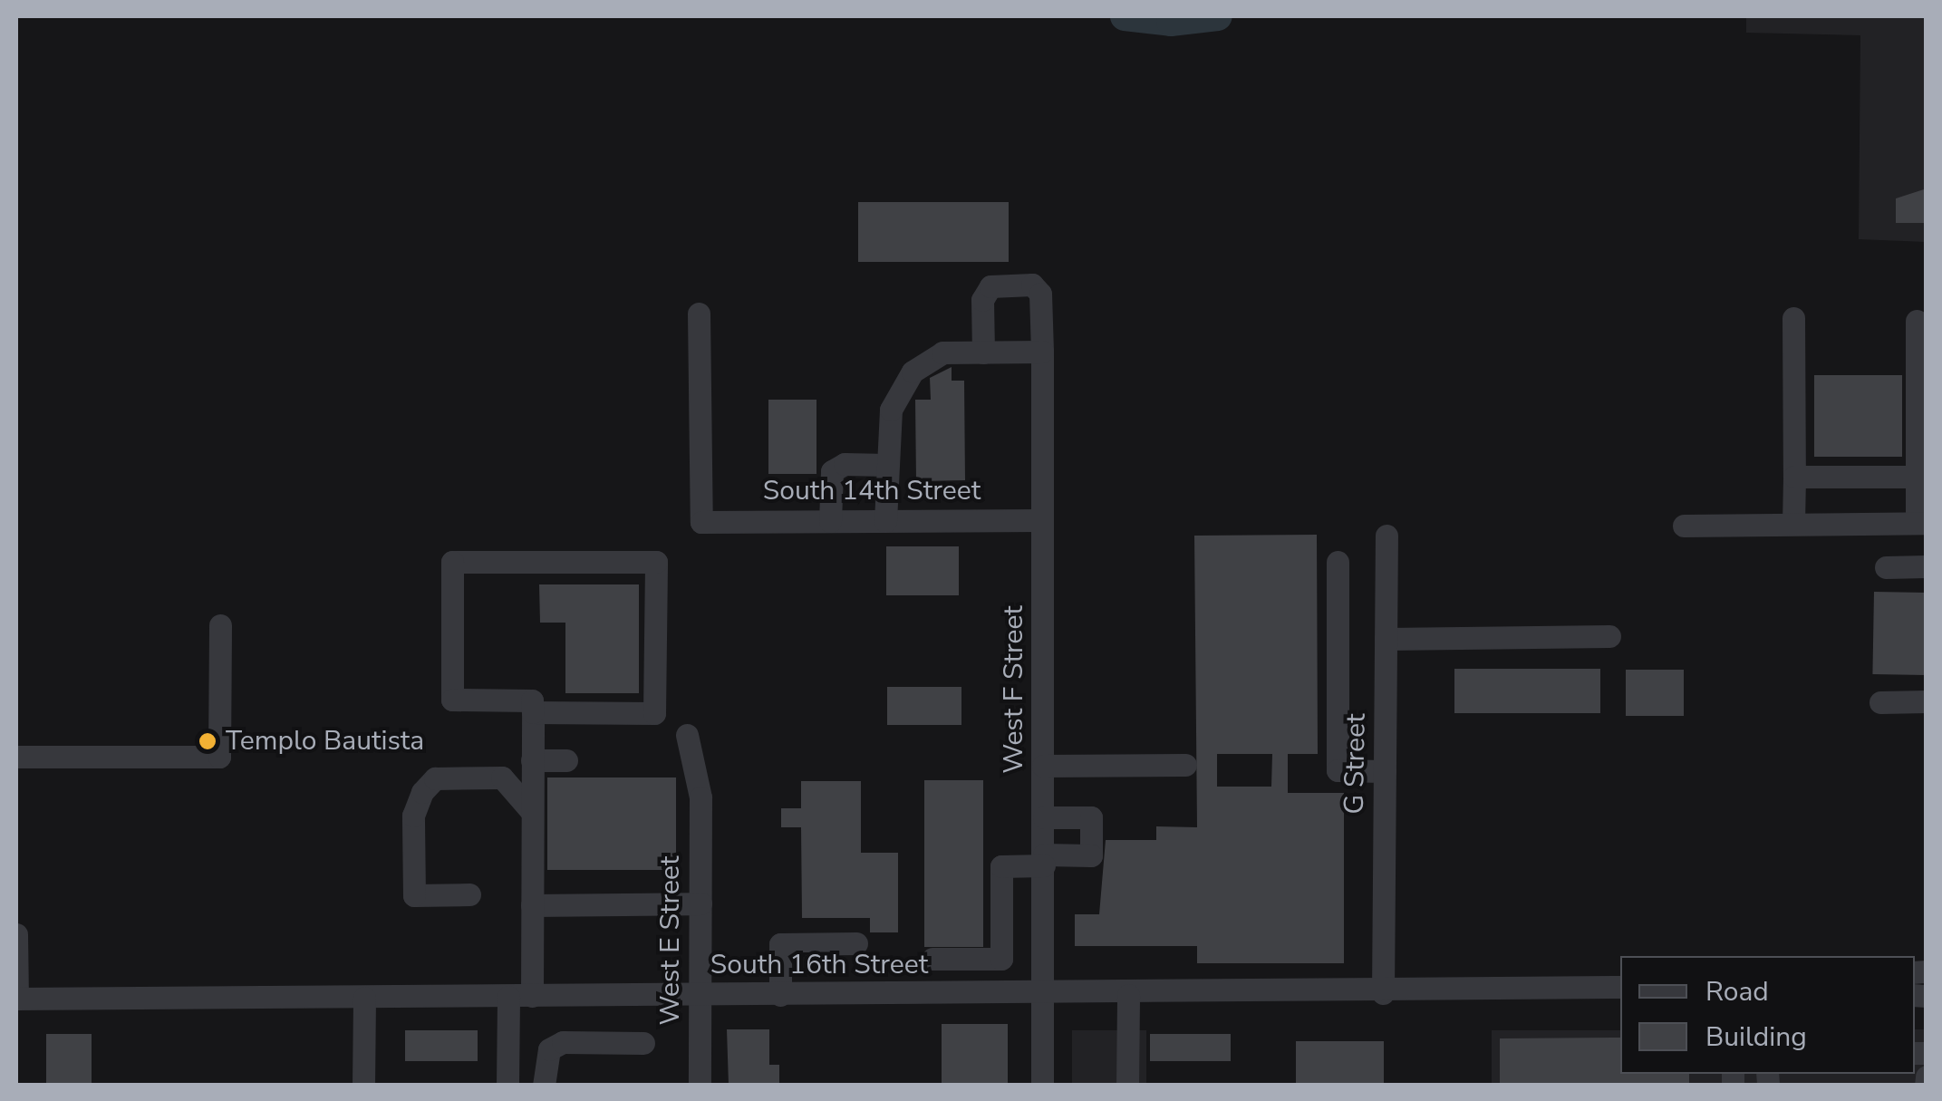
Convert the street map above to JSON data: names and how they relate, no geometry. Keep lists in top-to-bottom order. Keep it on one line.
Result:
{"streets":{"street":["South 14th Street","West F Street","G Street","West E Street","South 16th Street"]},"crossings":[["South 14th Street","West F Street"],["West F Street","South 16th Street"],["G Street","South 16th Street"],["West E Street","South 16th Street"]],"places":["Templo Bautista"],"legend":["Road","Building"]}
